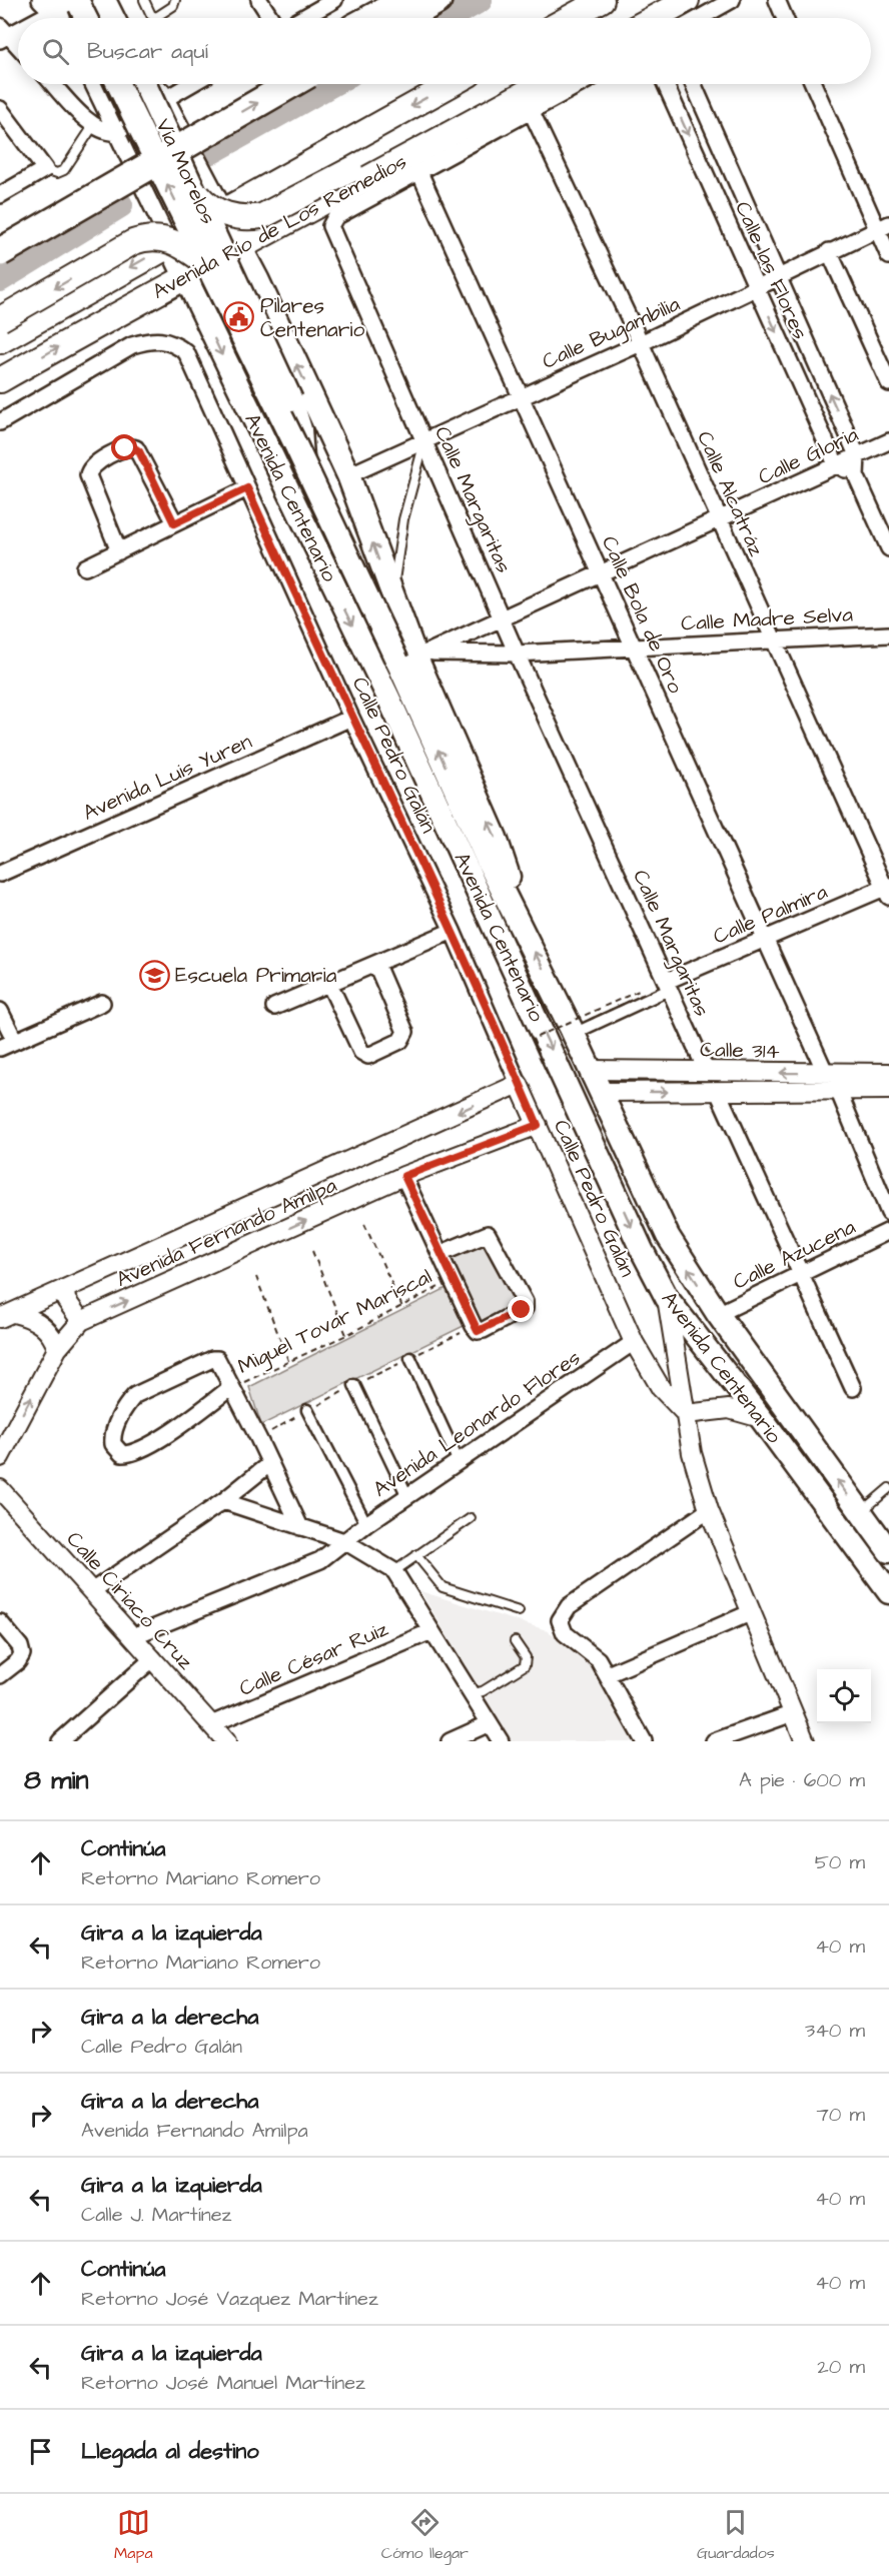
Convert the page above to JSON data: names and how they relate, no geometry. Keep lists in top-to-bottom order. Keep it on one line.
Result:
{"streets":{"highway":["Avenida Río de Los Remedios"],"main road":["Vía Morelos","Avenida Centenario"],"street":["Calle las Flores","Calle Bugambilia","Calle Gloria","Calle Alcatráz","Calle Margaritas","Calle Bola de Oro","Calle Madre Selva","Calle Pedro Galán","Avenida Luis Yuren","Calle Palmira","Calle 314","Avenida Fernando Amilpa","Calle Azucena","Avenida Leonardo Flores","Calle Ciriaco Cruz","Calle César Ruiz"],"path":["Miguel Tovar Mariscal"]},"crossings":[["Vía Morelos","Avenida Centenario"],["Avenida Río de Los Remedios","Avenida Centenario"],["Calle las Flores","Calle Bugambilia"],["Calle las Flores","Calle Gloria"],["Calle Bugambilia","Calle Alcatráz"],["Calle Bugambilia","Avenida Centenario"],["Calle Bugambilia","Calle Margaritas"],["Calle Bugambilia","Calle Bola de Oro"],["Calle Gloria","Calle Alcatráz"],["Calle Gloria","Avenida Centenario"],["Calle Gloria","Calle Margaritas"],["Calle Gloria","Calle Bola de Oro"],["Calle Gloria","Calle Madre Selva"],["Calle Alcatráz","Calle Margaritas"],["Calle Alcatráz","Calle Madre Selva"],["Calle Alcatráz","Calle Palmira"],["Avenida Centenario","Calle Madre Selva"],["Avenida Centenario","Calle 314"],["Avenida Centenario","Calle Azucena"],["Calle Margaritas","Calle Bola de Oro"],["Calle Margaritas","Calle Madre Selva"],["Calle Margaritas","Calle Palmira"],["Calle Margaritas","Calle 314"],["Calle Bola de Oro","Calle Madre Selva"],["Calle Bola de Oro","Calle Palmira"],["Calle Bola de Oro","Calle 314"],["Calle Pedro Galán","Avenida Luis Yuren"],["Calle Pedro Galán","Avenida Fernando Amilpa"],["Calle Pedro Galán","Avenida Leonardo Flores"],["Avenida Leonardo Flores","Calle Ciriaco Cruz"],["Calle Ciriaco Cruz","Calle César Ruiz"]],"places":{"public building":["Pilares Centenario"],"school or university":["Escuela Primaria"]},"page":{"search":"Buscar aquí","heading":["8 min","A pie · 600 m"],"list":[["Continúa","Retorno Mariano Romero","50 m"],["Gira a la izquierda","Retorno Mariano Romero","40 m"],["Gira a la derecha","Calle Pedro Galán","340 m"],["Gira a la derecha","Avenida Fernando Amilpa","70 m"],["Gira a la izquierda","Calle J. Martínez","40 m"],["Continúa","Retorno José Vazquez Martínez","40 m"],["Gira a la izquierda","Retorno José Manuel Martínez","20 m"],"Llegada al destino"],"nav":["Mapa","Cómo llegar","Guardados"]}}
